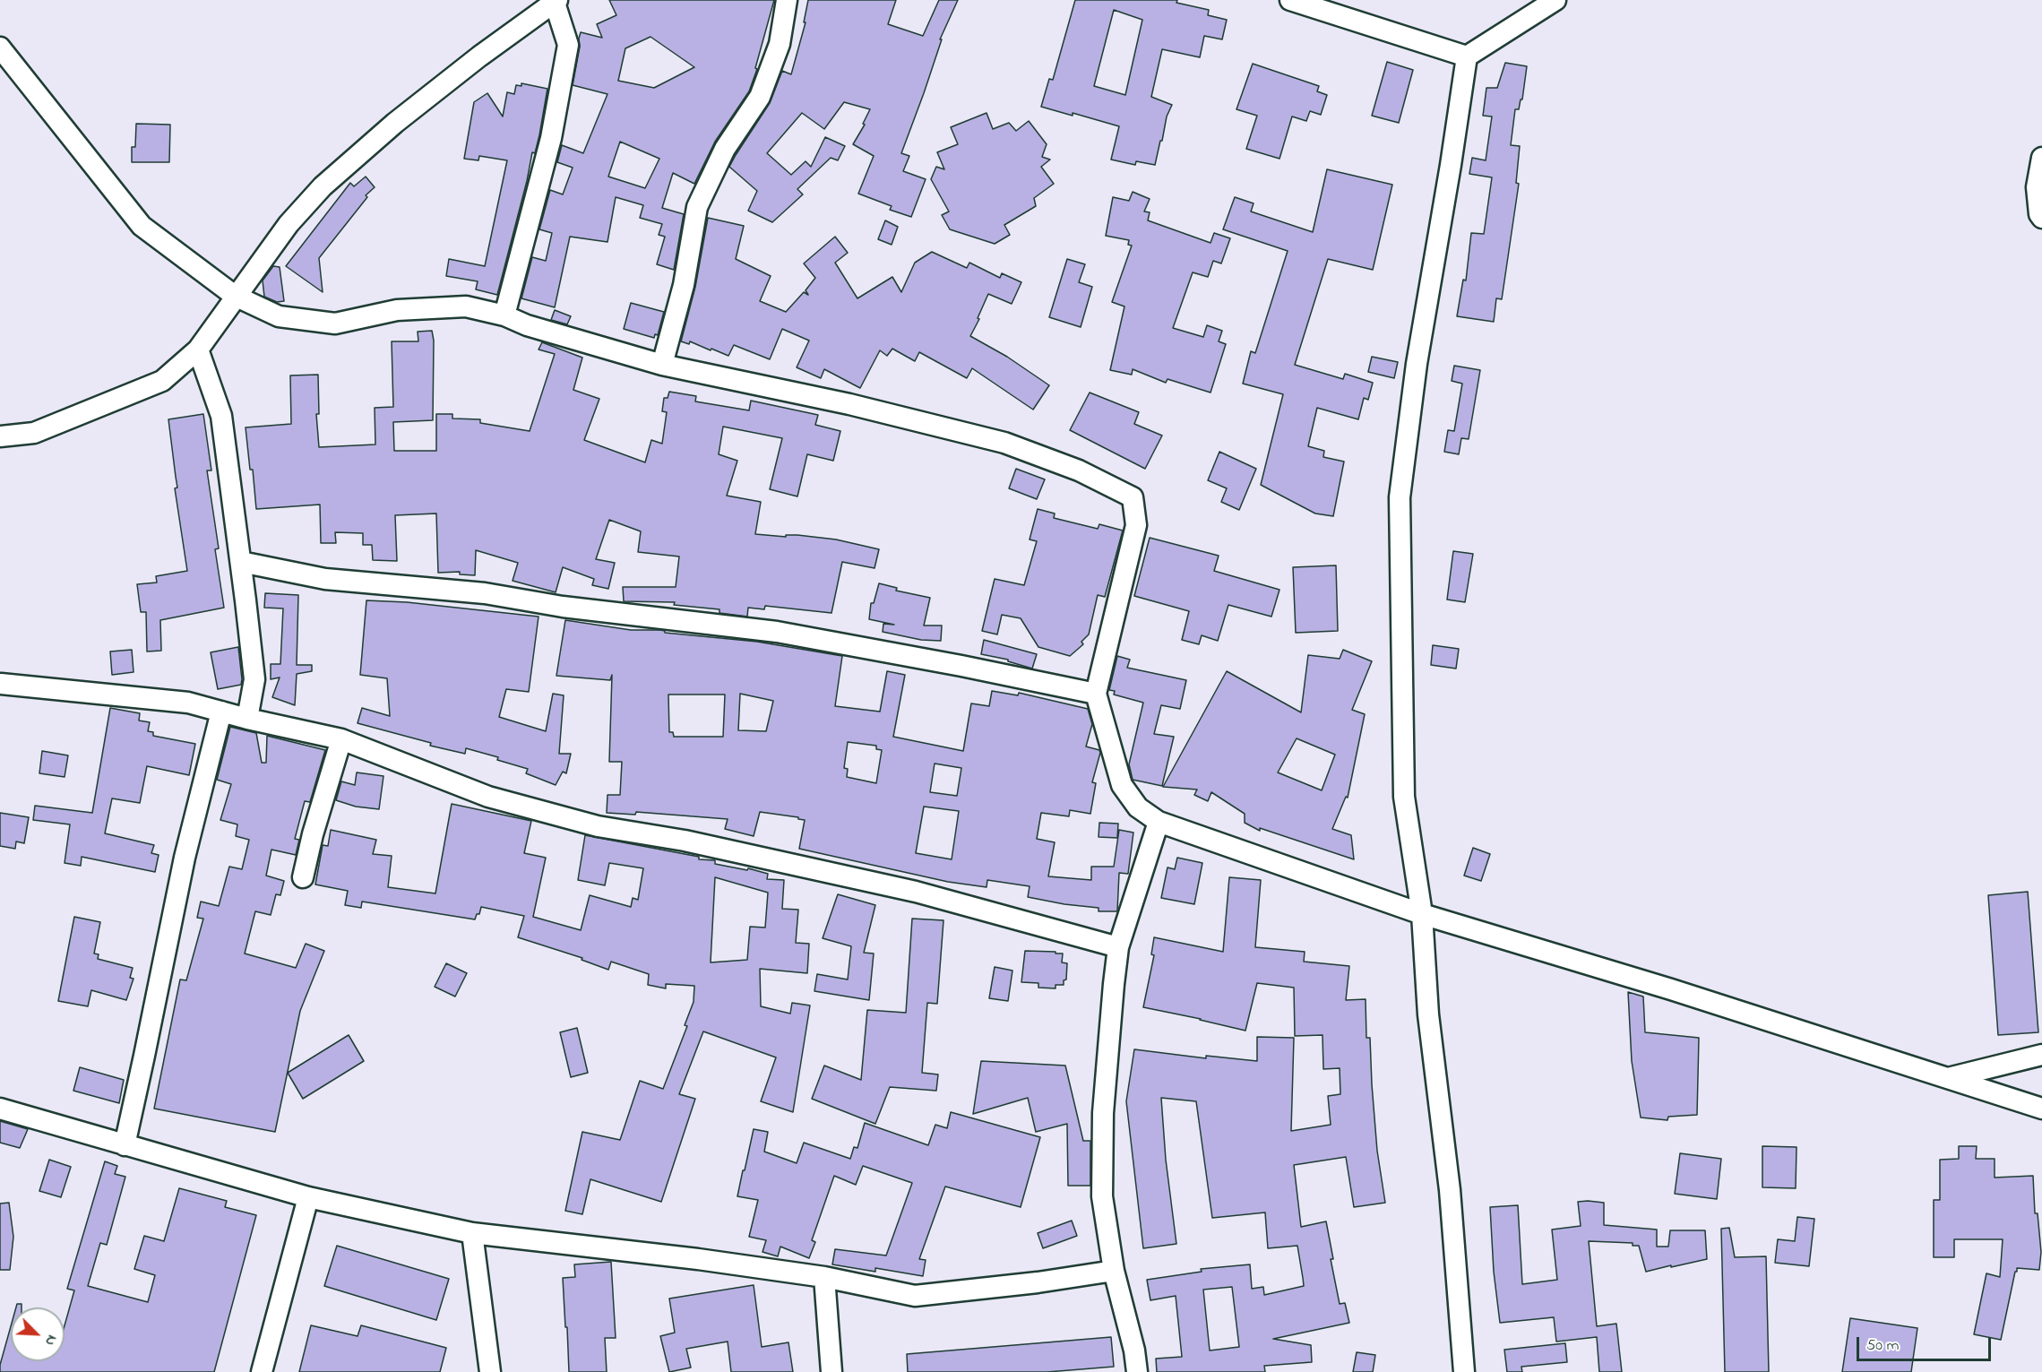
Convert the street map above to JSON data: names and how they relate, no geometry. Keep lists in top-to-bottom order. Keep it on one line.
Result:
{"scale_bar":"50 m","north":"bottom right"}
